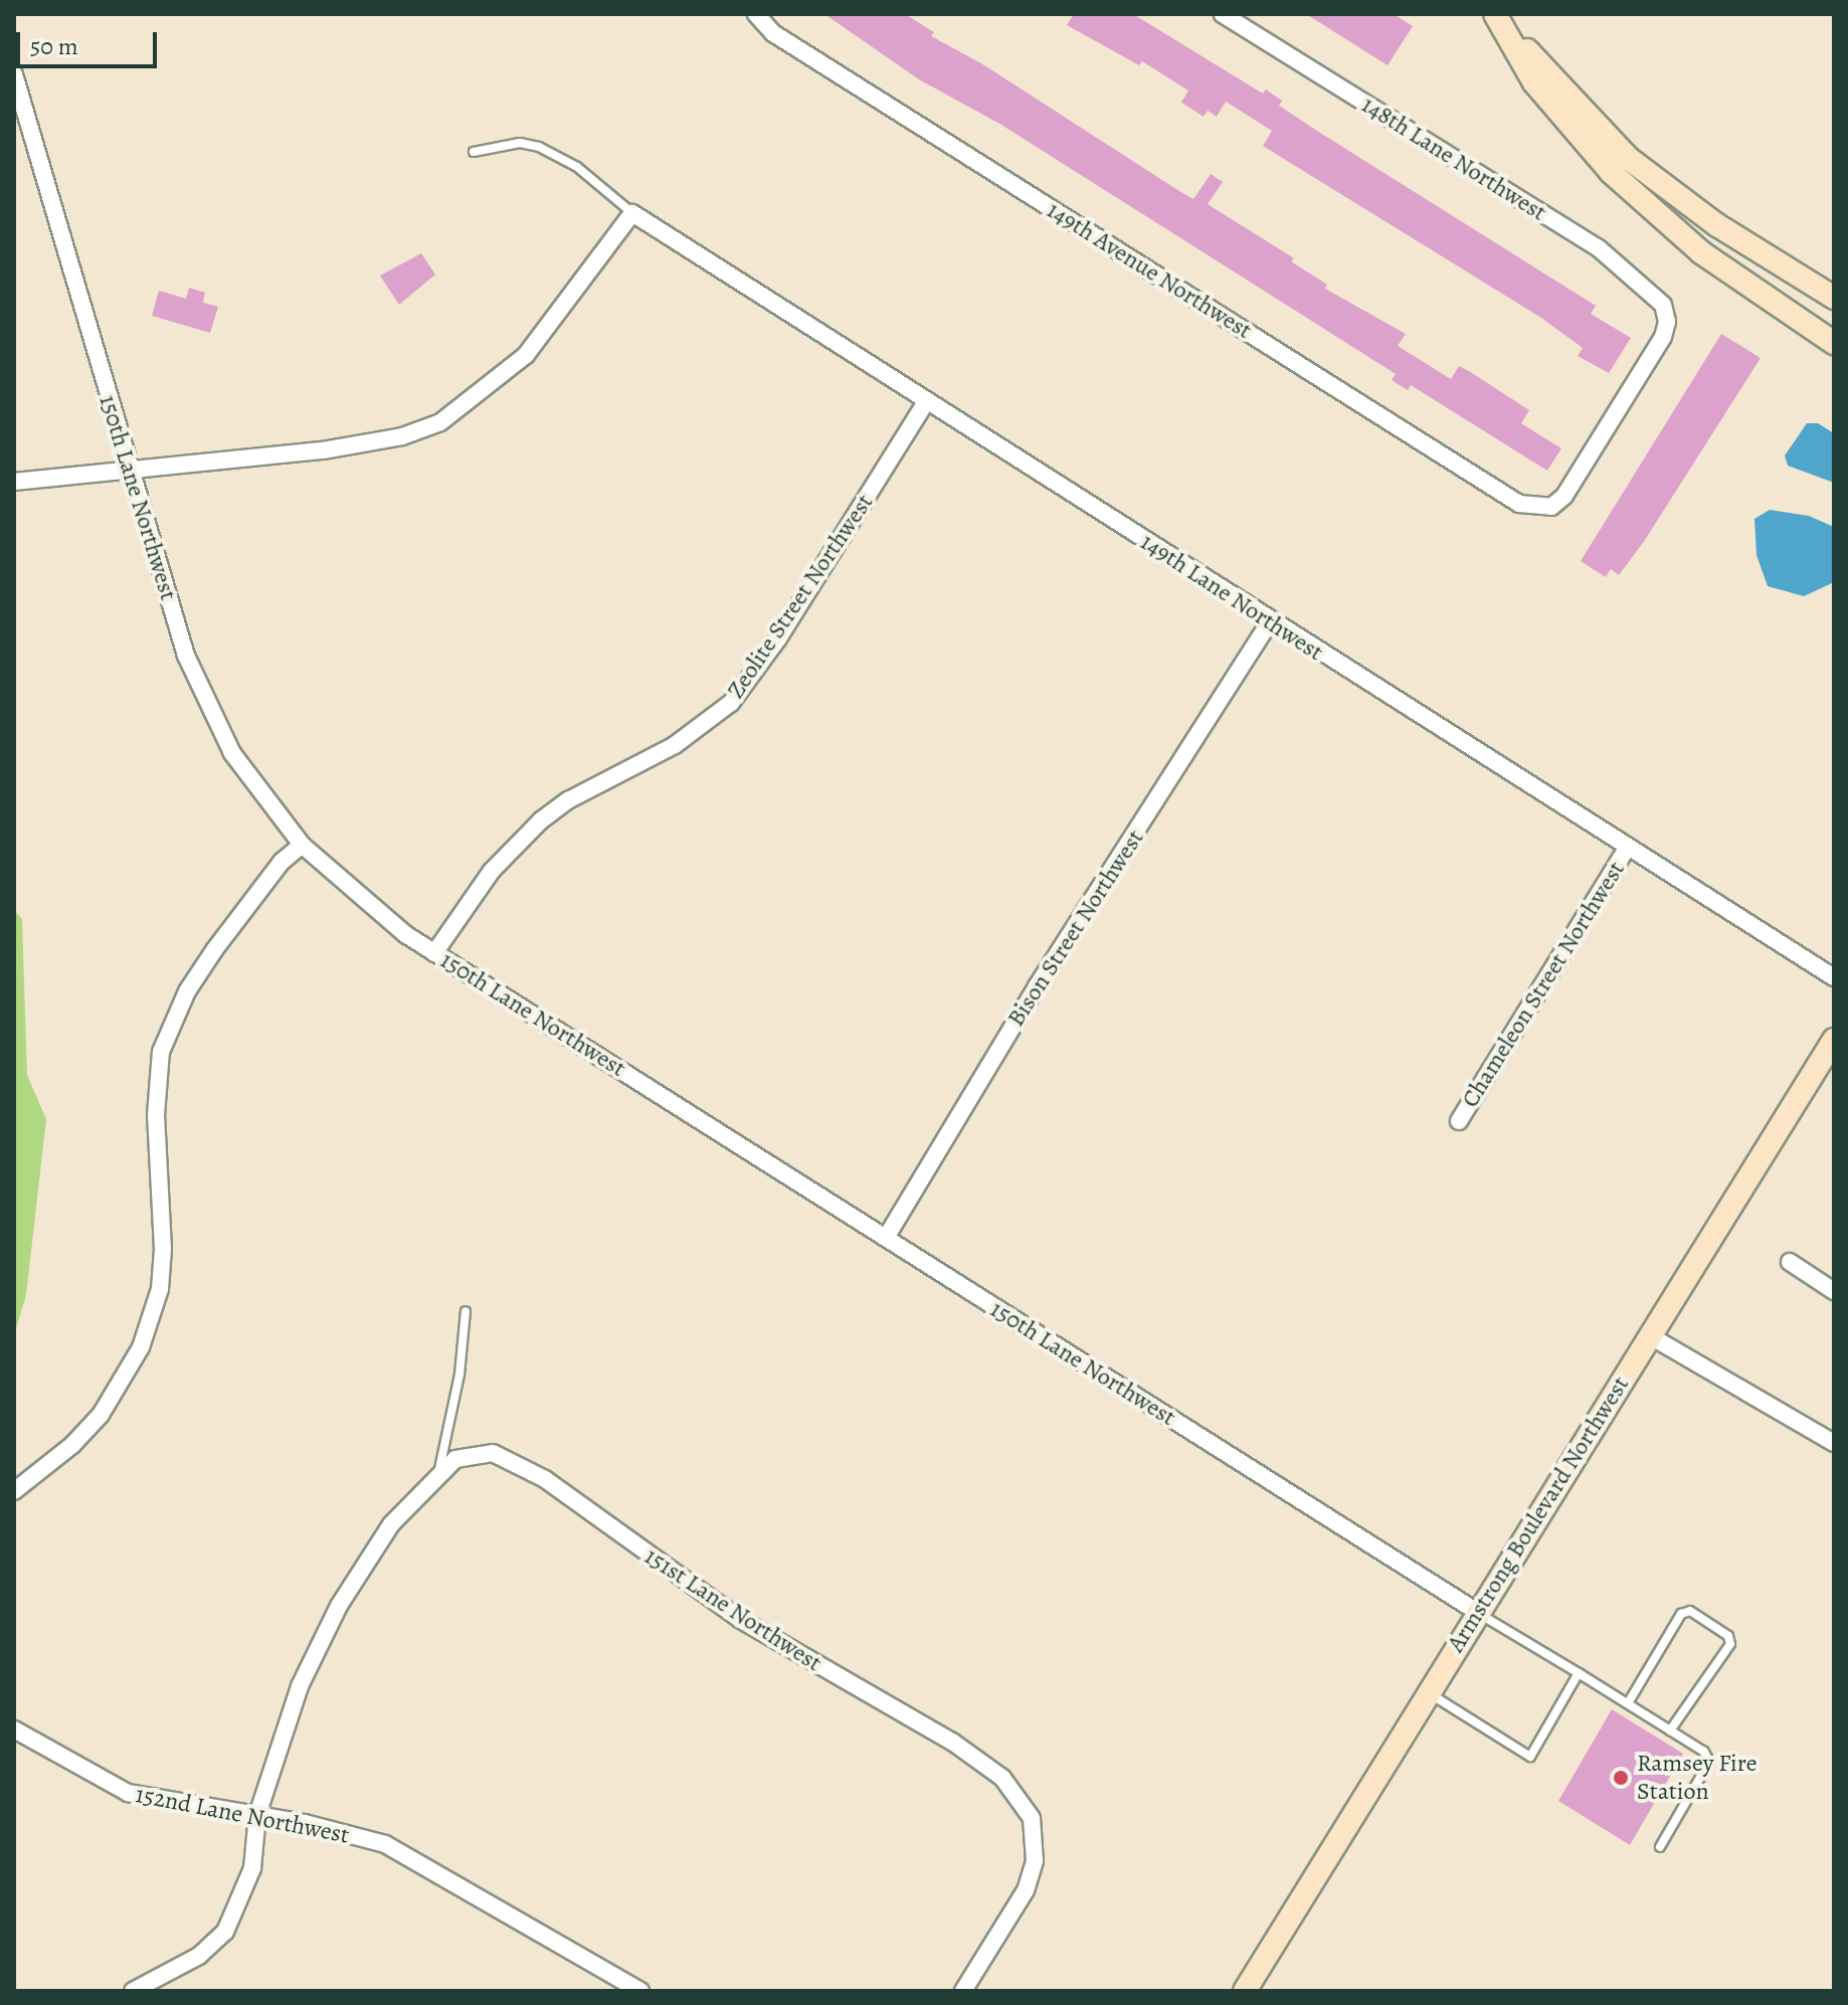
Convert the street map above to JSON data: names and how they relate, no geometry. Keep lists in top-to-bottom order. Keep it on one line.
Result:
{"streets":{"main road":["Armstrong Boulevard Northwest"],"street":["148th Lane Northwest","149th Avenue Northwest","150th Lane Northwest","Zeolite Street Northwest","149th Lane Northwest","Bison Street Northwest","Chameleon Street Northwest","151st Lane Northwest","152nd Lane Northwest"]},"crossings":[["148th Lane Northwest","149th Avenue Northwest"],["150th Lane Northwest","Zeolite Street Northwest"],["150th Lane Northwest","Bison Street Northwest"],["150th Lane Northwest","Armstrong Boulevard Northwest"],["Zeolite Street Northwest","149th Lane Northwest"],["149th Lane Northwest","Bison Street Northwest"],["149th Lane Northwest","Chameleon Street Northwest"],["151st Lane Northwest","152nd Lane Northwest"]],"places":["Ramsey Fire Station"],"scale_bar":"50 m"}
